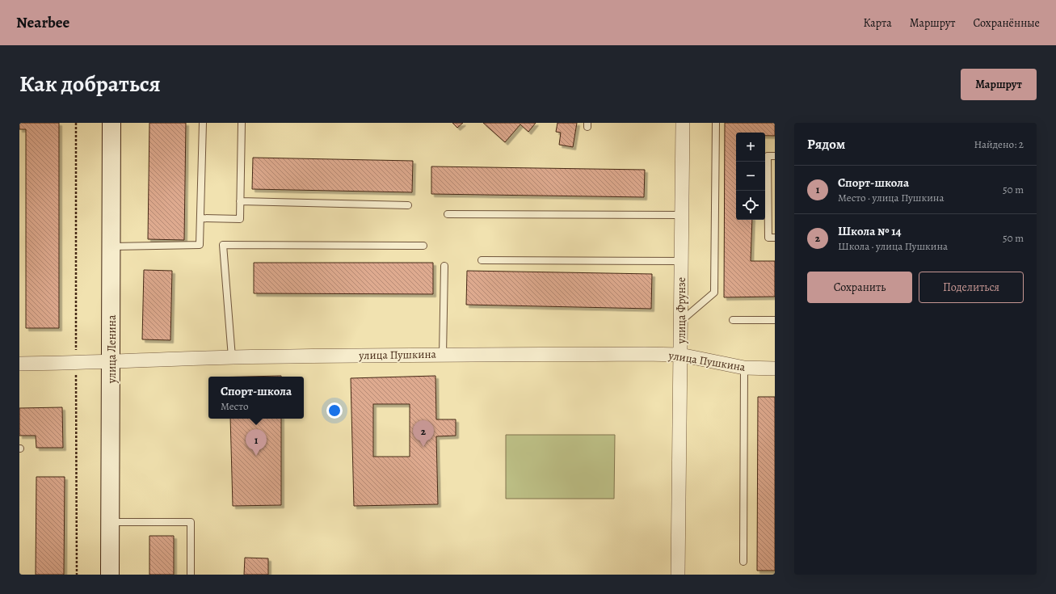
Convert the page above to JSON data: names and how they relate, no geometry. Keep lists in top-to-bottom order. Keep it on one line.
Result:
{"streets":{"main road":["улица Ленина"],"street":["улица Фрунзе","улица Пушкина"]},"crossings":[["улица Фрунзе","улица Пушкина"],["улица Ленина","улица Пушкина"]],"page":{"header":"Nearbee","nav":["Карта","Маршрут","Сохранённые"],"title":"Как добраться","buttons":["Маршрут",["Сохранить","Поделиться"]],"heading":["Рядом","Найдено: 2"],"map_buttons":["+","−"],"list":[{"mark":"1","name":"Спорт-школа","note":"Место · улица Пушкина","value":"50 m"},{"mark":"2","name":"Школа № 14","note":"Школа · улица Пушкина","value":"50 m"}],"popup":["Спорт-школа","Место"],"pins":["2","1"]}}
